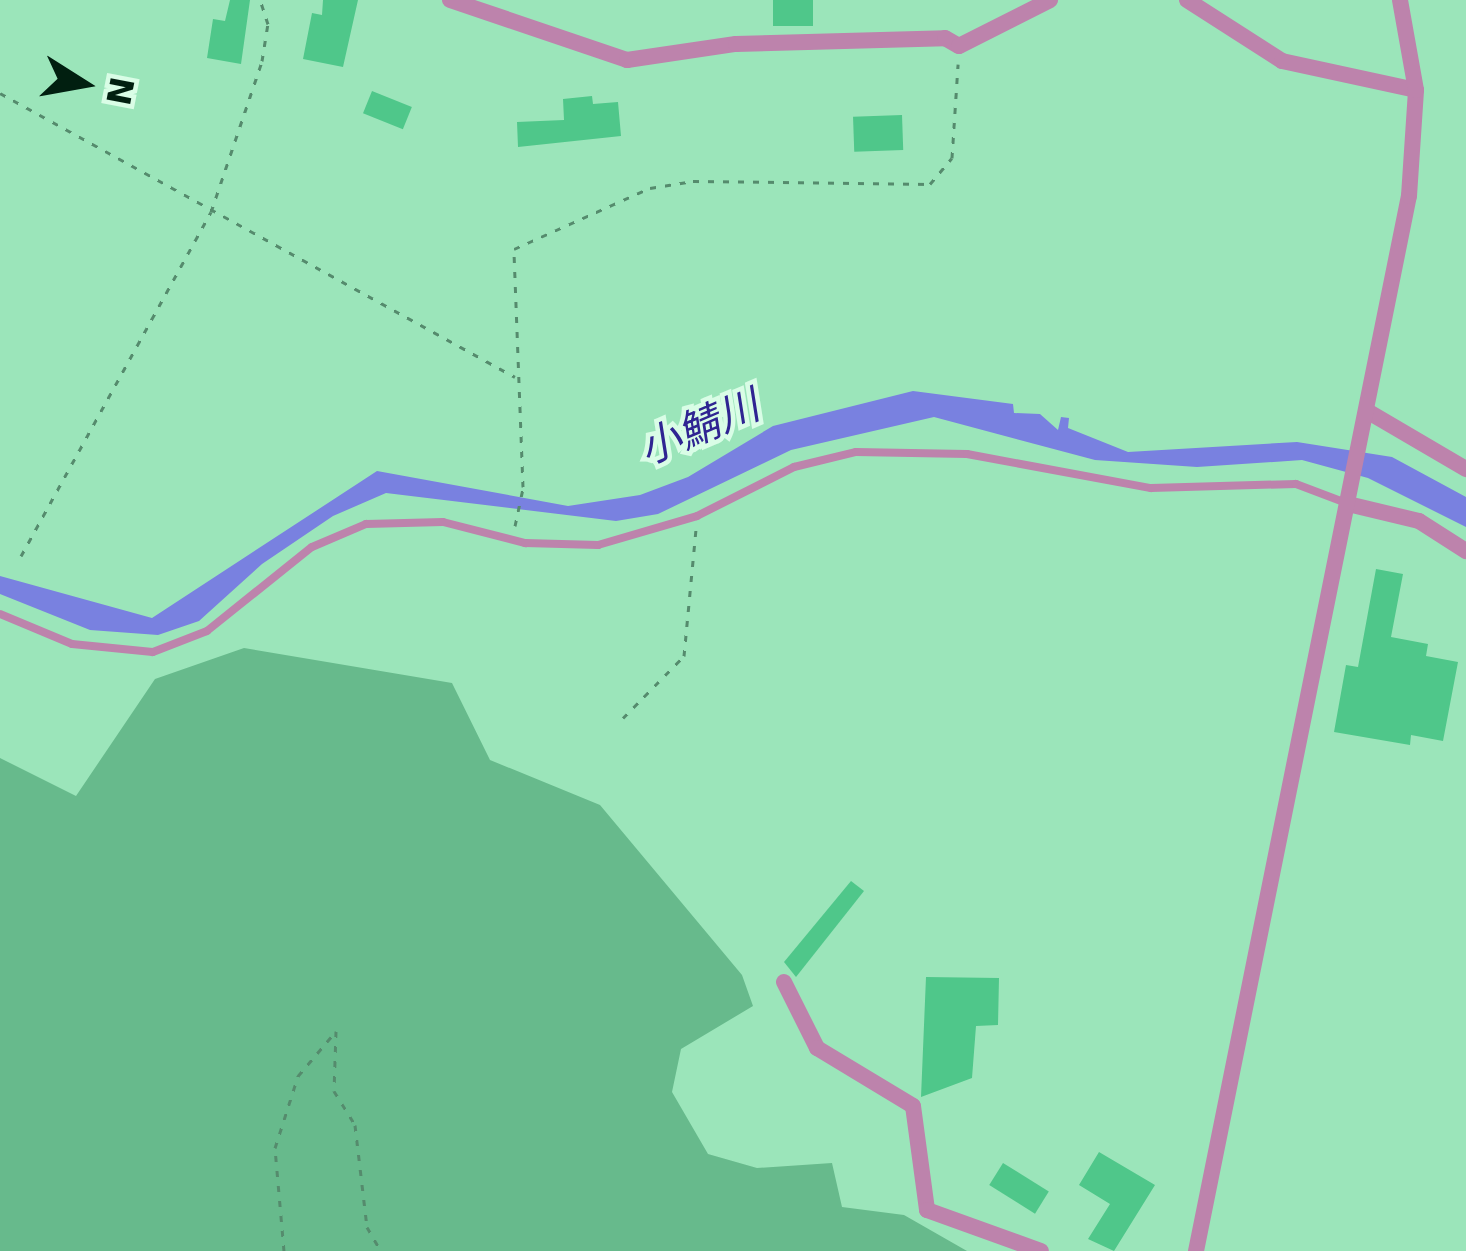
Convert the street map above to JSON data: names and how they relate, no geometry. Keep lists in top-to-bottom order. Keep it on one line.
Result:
{"water":["小鯖川"],"north":"right"}
